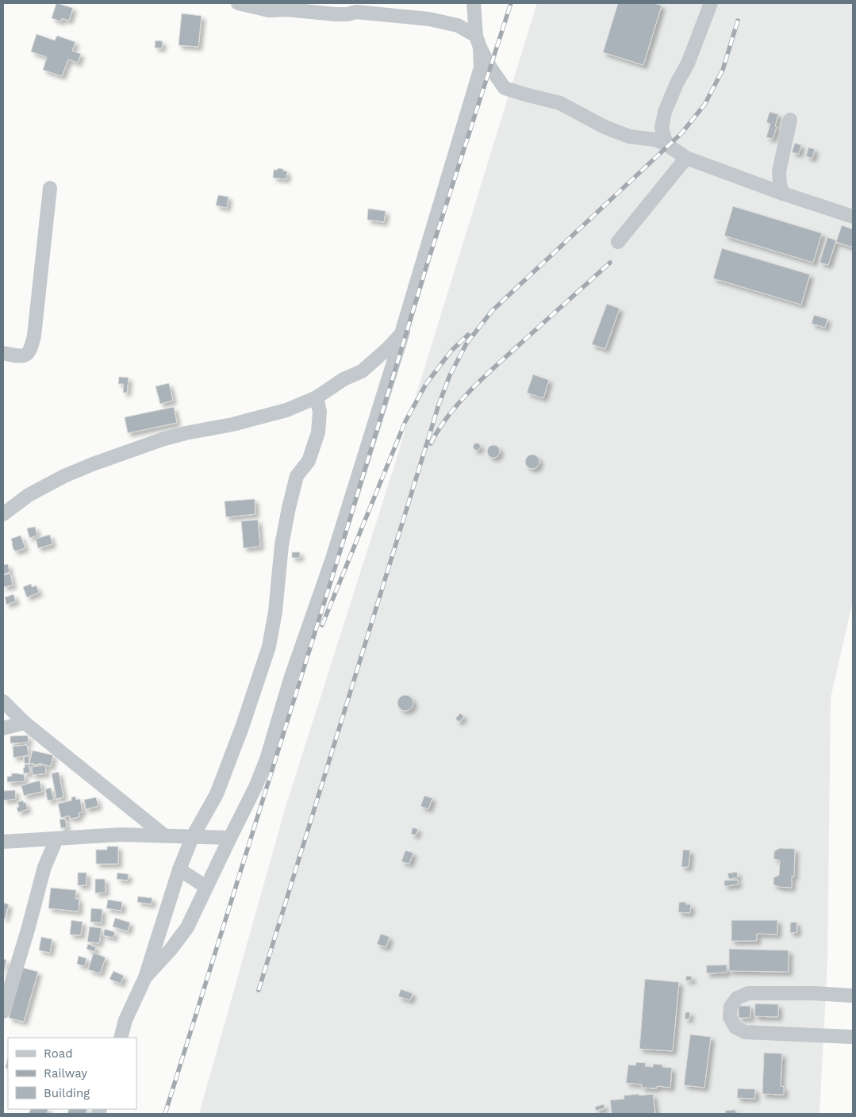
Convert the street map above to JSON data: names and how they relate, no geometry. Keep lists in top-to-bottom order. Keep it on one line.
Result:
{"legend":["Road","Railway","Building"]}
